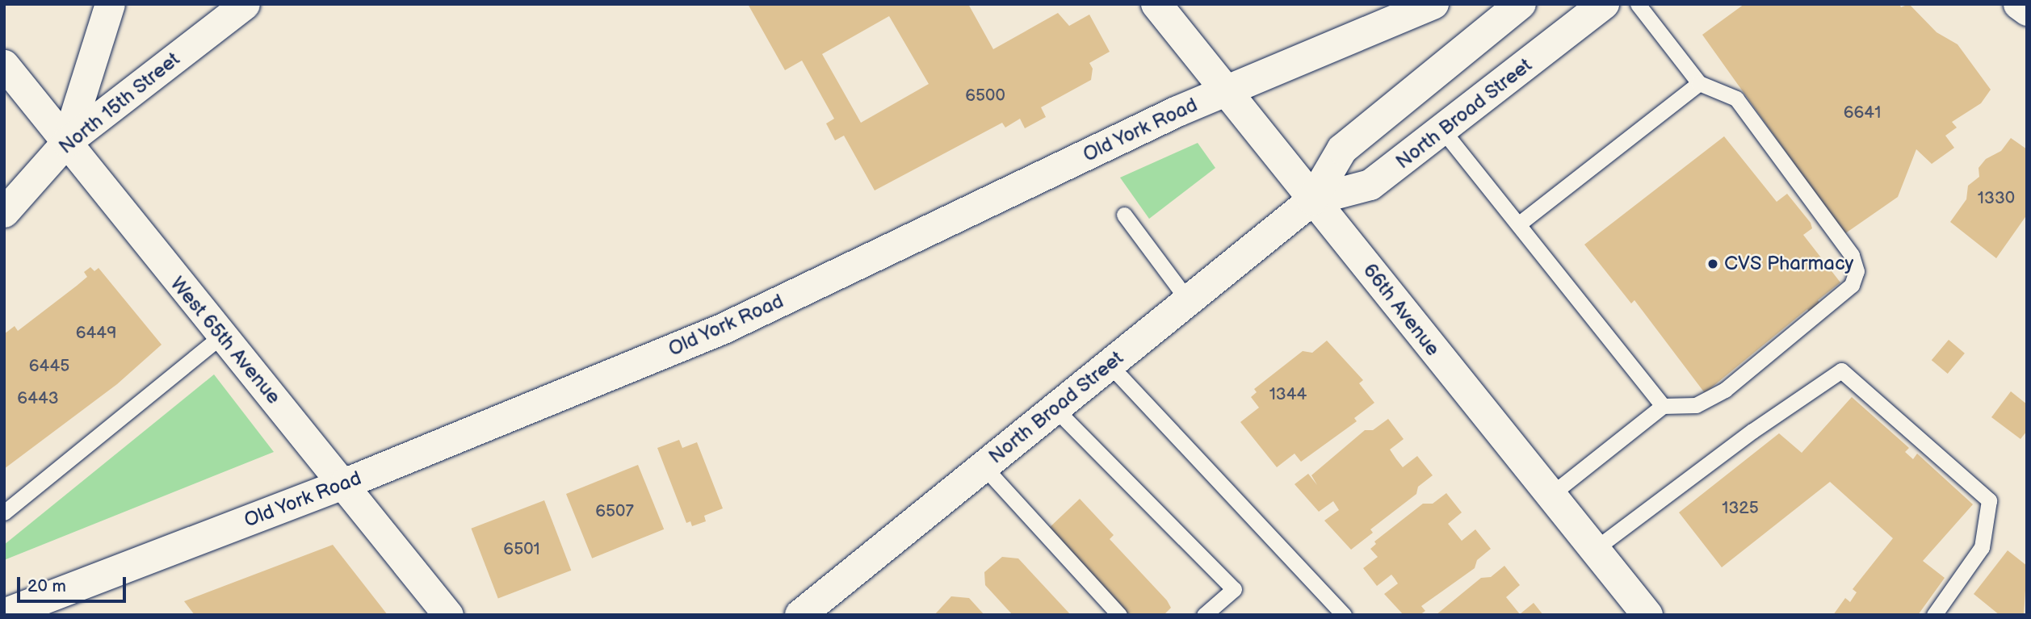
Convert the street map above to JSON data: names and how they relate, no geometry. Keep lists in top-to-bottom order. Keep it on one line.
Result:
{"streets":{"street":["North 15th Street","North Broad Street","Old York Road","66th Avenue","West 65th Avenue"]},"crossings":[["North 15th Street","West 65th Avenue"],["North Broad Street","66th Avenue"],["Old York Road","66th Avenue"],["Old York Road","West 65th Avenue"]],"places":["CVS Pharmacy"],"house_numbers":["6500","6641","1330","6449","6445","1344","6443","1325","6507","6501"],"scale_bar":"20 m"}
